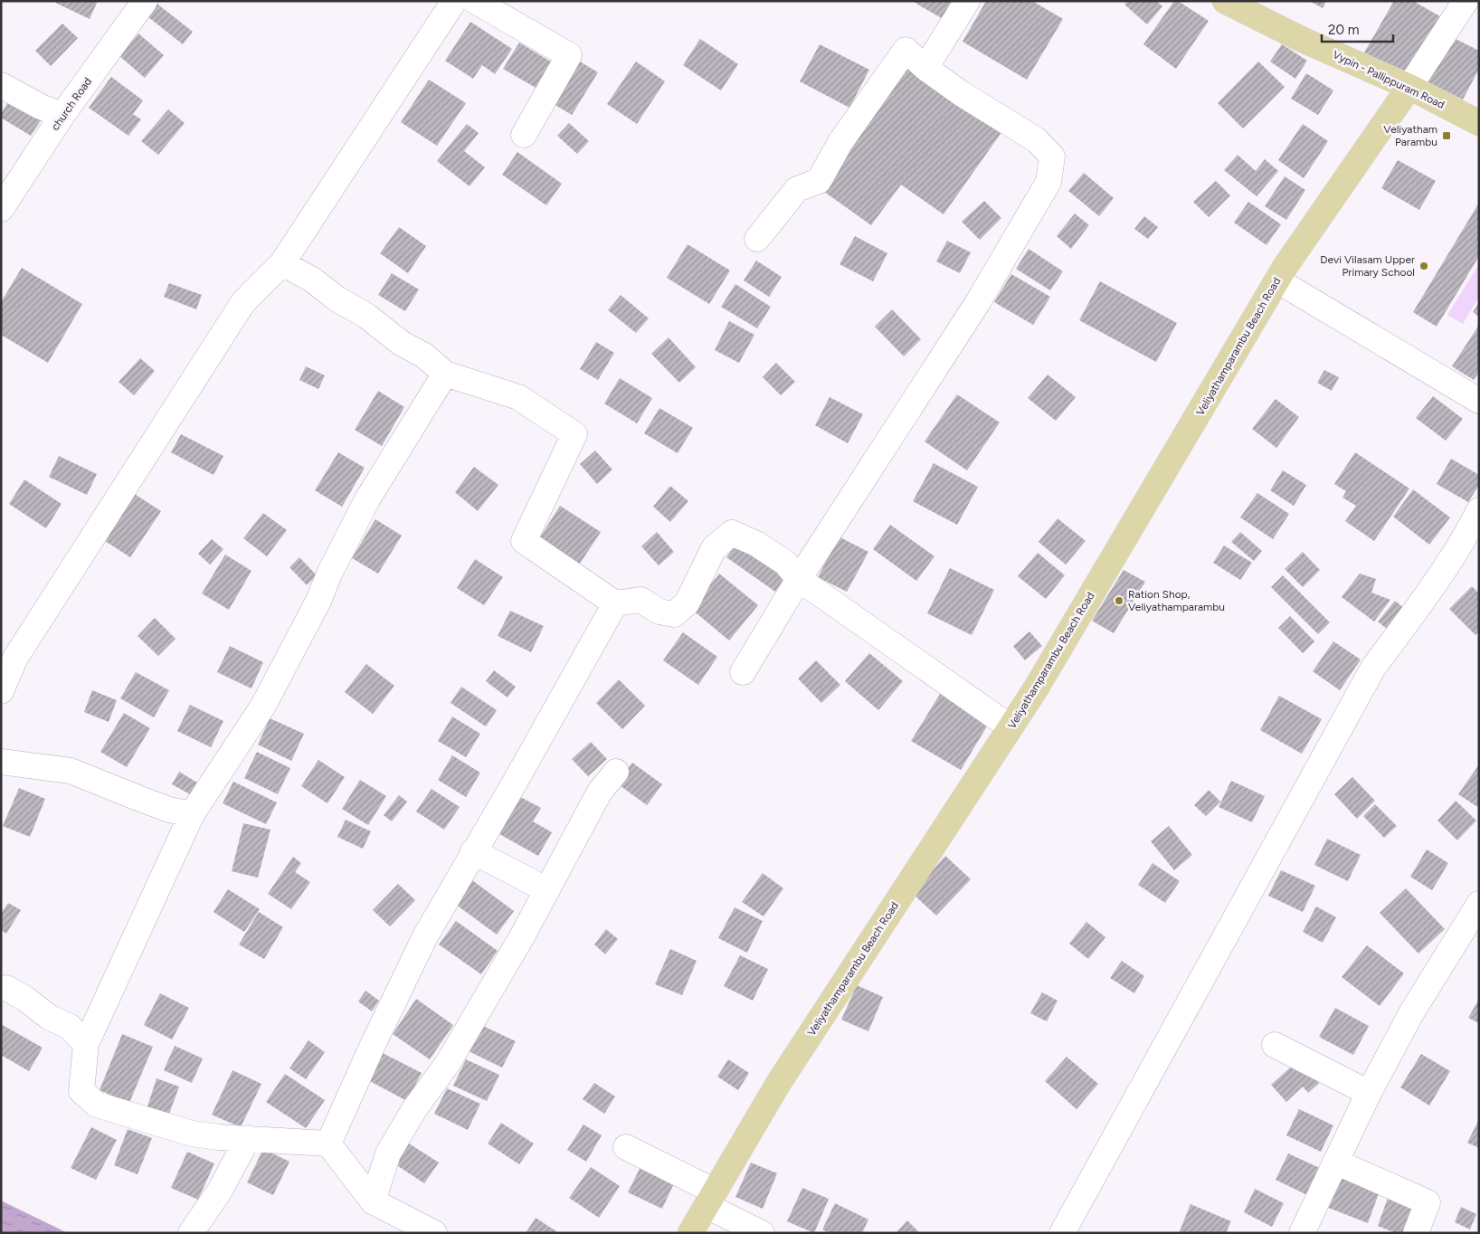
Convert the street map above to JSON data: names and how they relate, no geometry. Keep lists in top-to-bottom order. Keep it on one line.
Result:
{"streets":{"main road":["Vypin - Pallippuram Road","Veliyathamparambu Beach Road"],"street":["church Road"]},"crossings":[["Vypin - Pallippuram Road","Veliyathamparambu Beach Road"]],"places":{"transit":["Veliyatham Parambu"],"other":["Devi Vilasam Upper Primary School","Ration Shop, Veliyathamparambu"]},"scale_bar":"20 m"}
